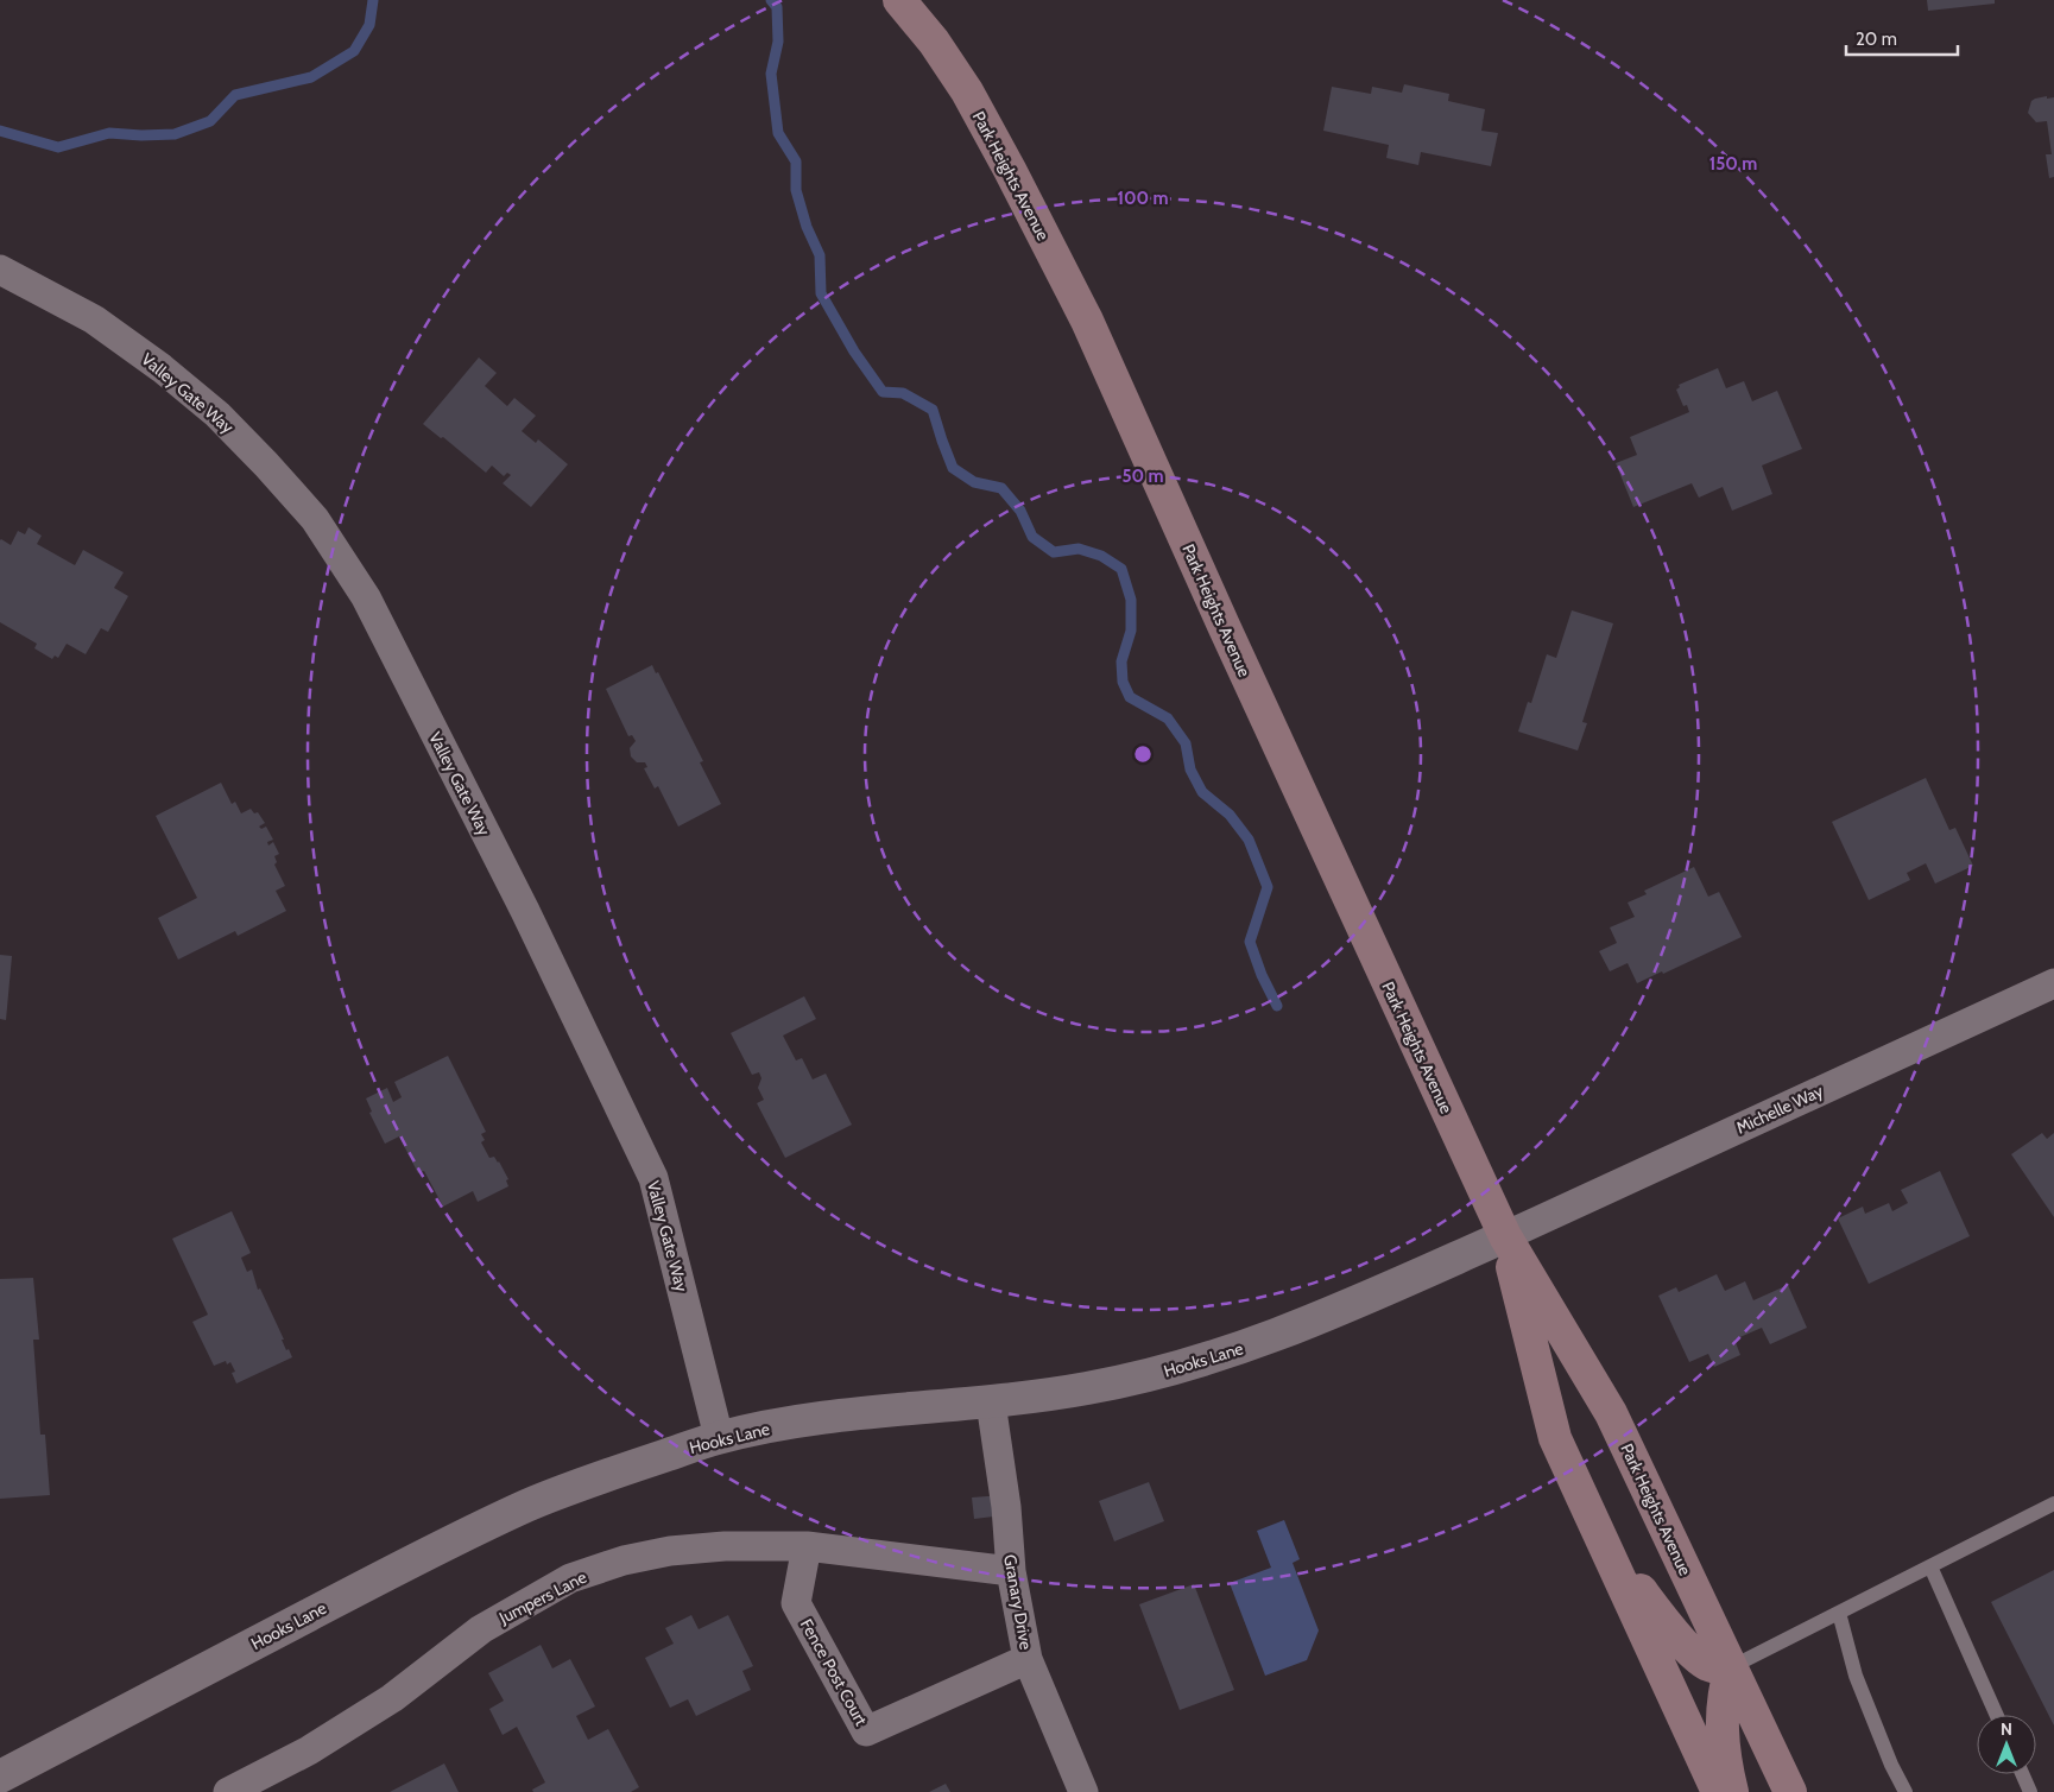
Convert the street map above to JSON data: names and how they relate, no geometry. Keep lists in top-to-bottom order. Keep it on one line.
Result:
{"streets":{"main road":["Park Heights Avenue"],"street":["Valley Gate Way","Michelle Way","Hooks Lane","Jumpers Lane","Granary Drive","Fence Post Court"]},"crossings":[["Park Heights Avenue","Michelle Way"],["Park Heights Avenue","Hooks Lane"],["Valley Gate Way","Hooks Lane"],["Michelle Way","Hooks Lane"],["Hooks Lane","Granary Drive"],["Jumpers Lane","Granary Drive"],["Jumpers Lane","Fence Post Court"],["Granary Drive","Fence Post Court"]],"scale_bar":"20 m","north":"top","rings":["150 m","100 m","50 m"]}
